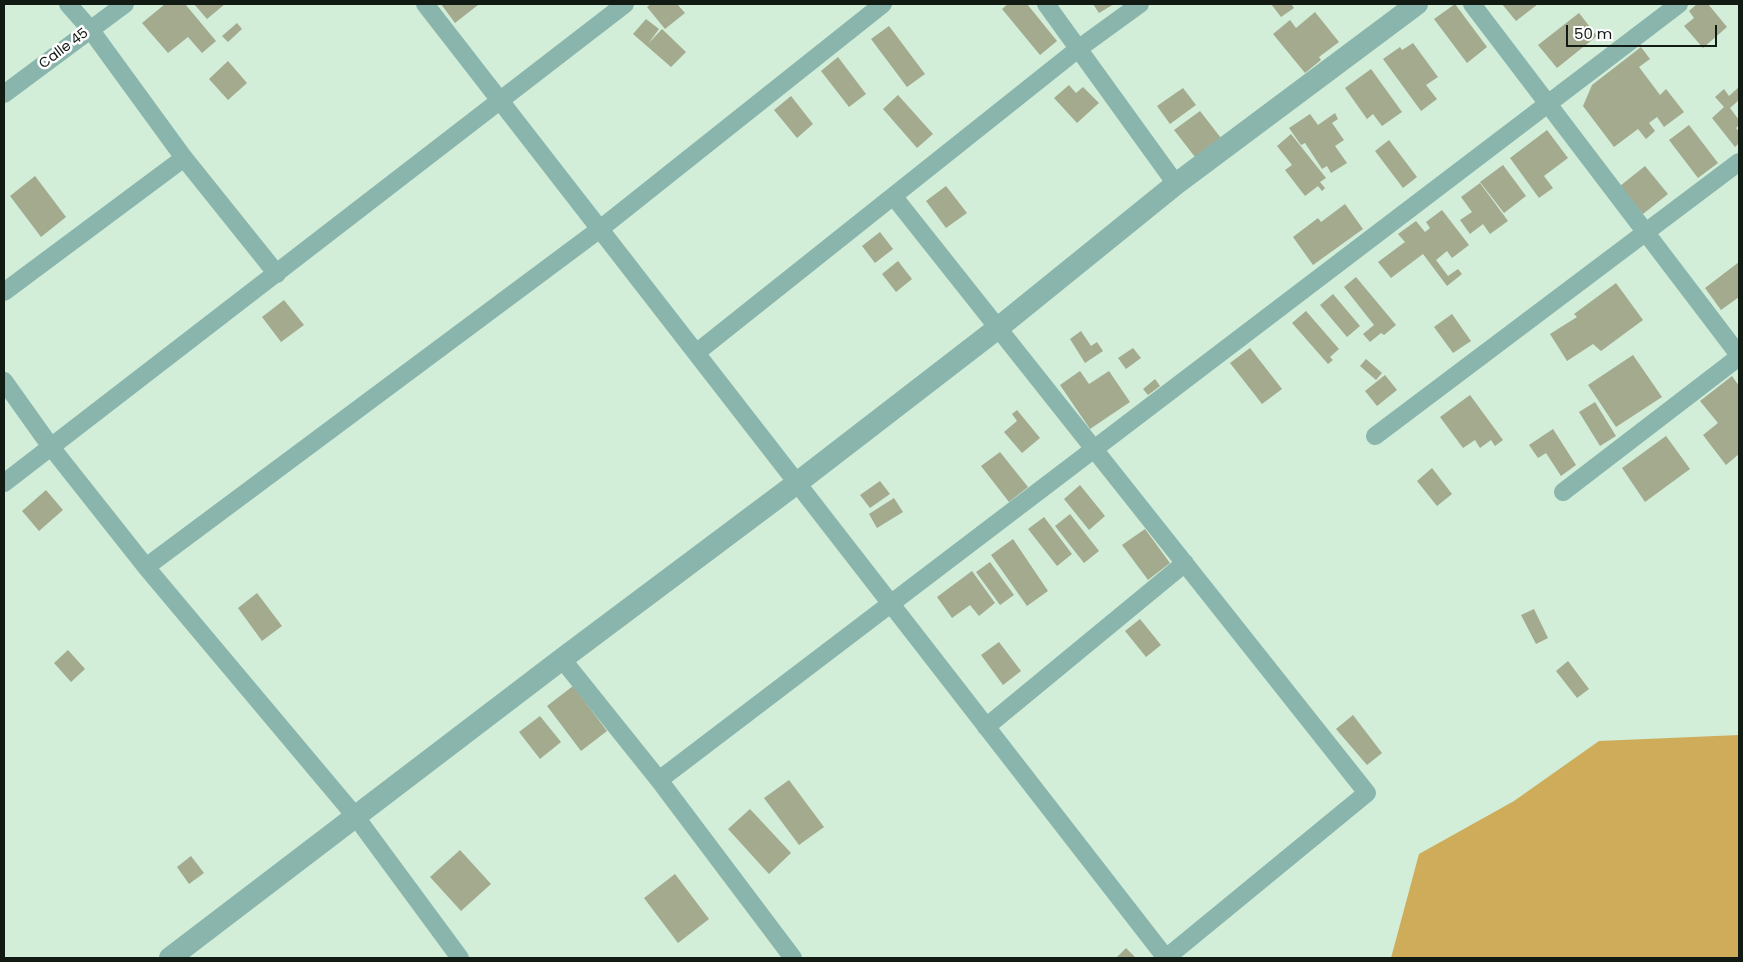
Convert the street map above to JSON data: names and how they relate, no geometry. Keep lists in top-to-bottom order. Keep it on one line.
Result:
{"streets":{"street":["Calle 45"]},"scale_bar":"50 m"}
